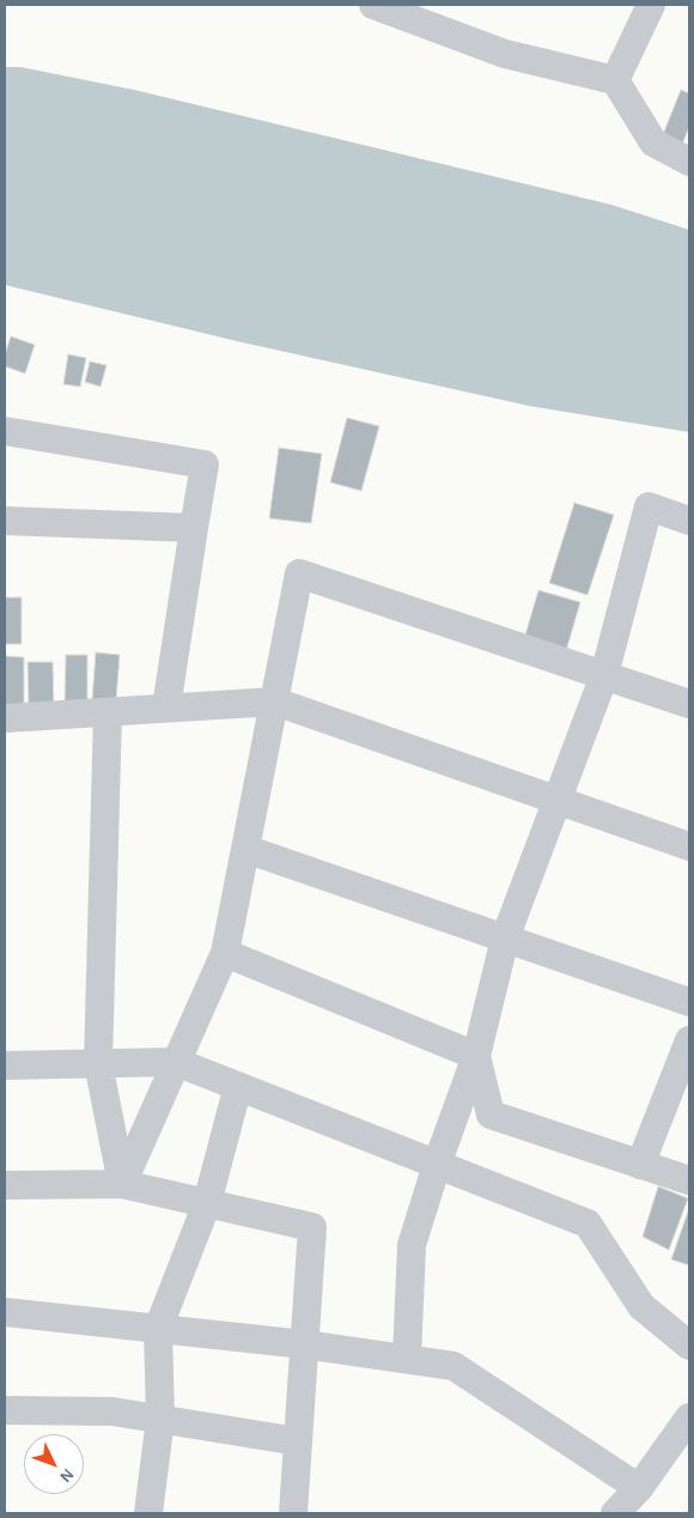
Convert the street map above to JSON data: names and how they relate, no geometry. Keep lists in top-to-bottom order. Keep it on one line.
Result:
{"north":"bottom right"}
